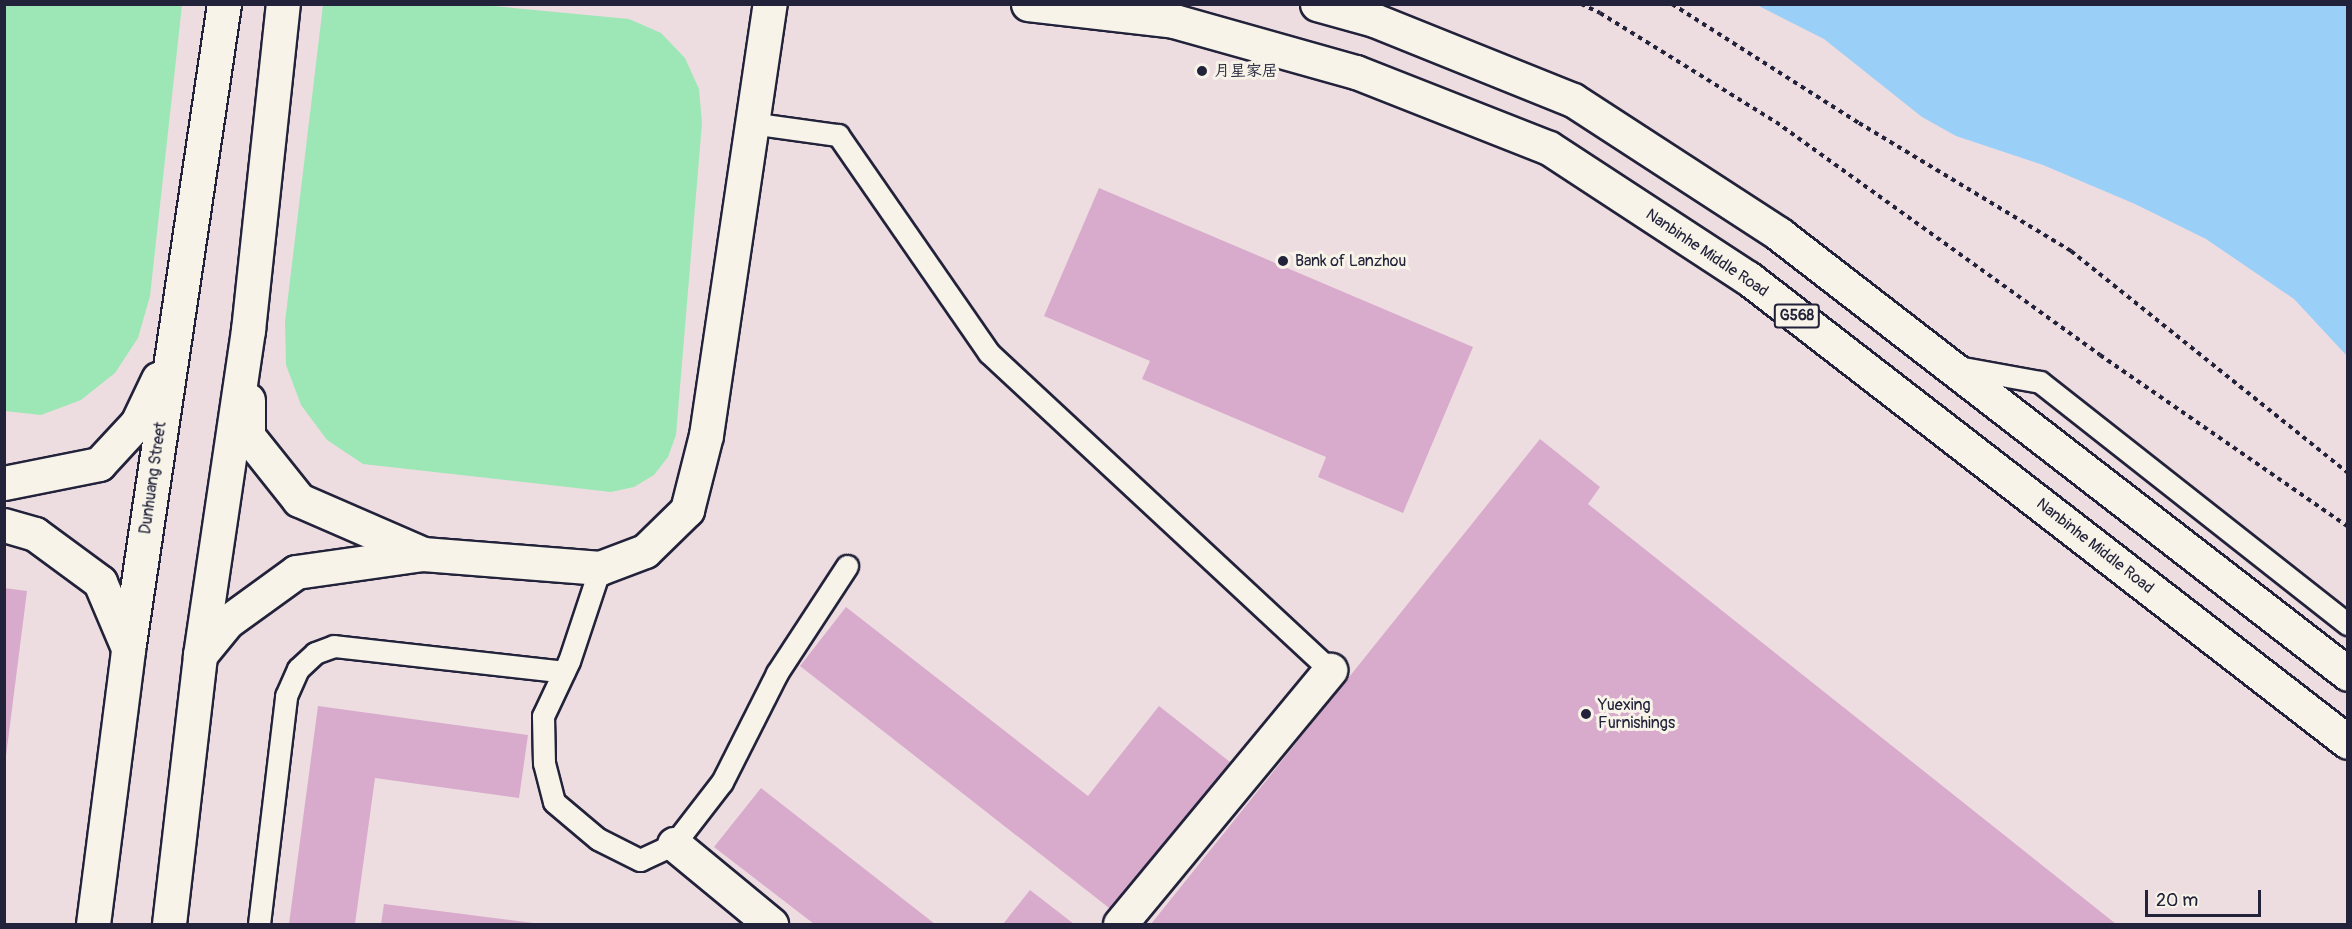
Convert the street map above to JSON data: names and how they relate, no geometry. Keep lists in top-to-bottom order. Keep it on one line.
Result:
{"streets":{"main road":["Nanbinhe Middle Road","G568","Dunhuang Street"]},"places":["月星家居","Bank of Lanzhou","Yuexing Furnishings"],"scale_bar":"20 m"}
